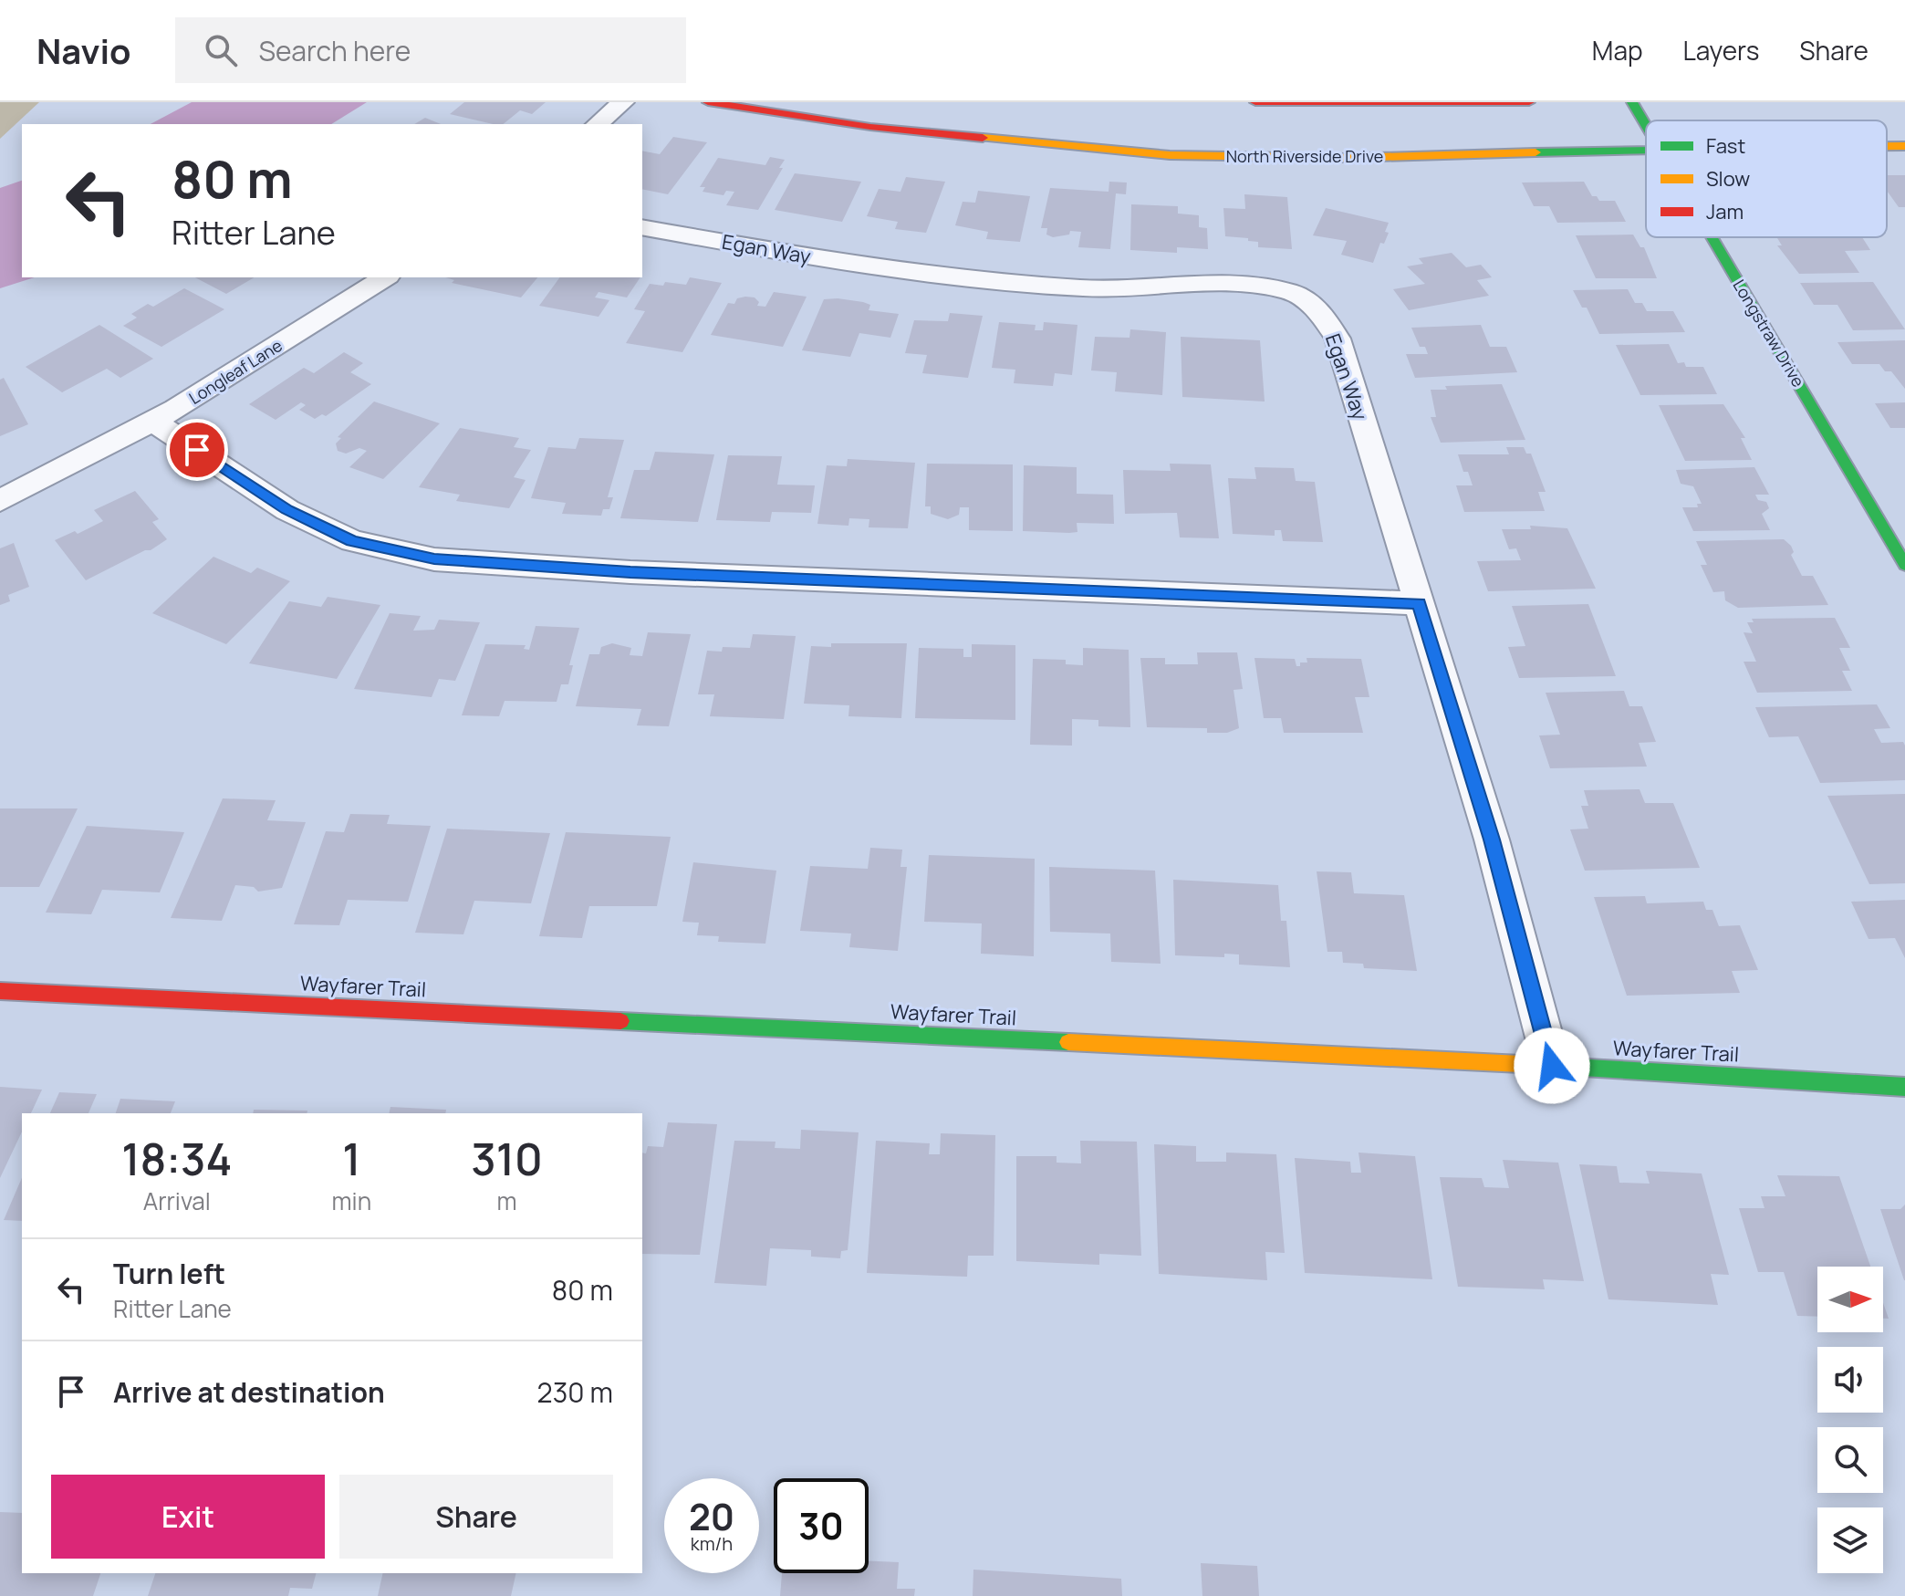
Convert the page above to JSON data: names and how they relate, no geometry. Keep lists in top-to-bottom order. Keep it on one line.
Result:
{"streets":{"street":["North Riverside Drive","Egan Way","Longstraw Drive","Longleaf Lane","Wayfarer Trail"]},"crossings":[["Egan Way","Wayfarer Trail"]],"legend":["Fast","Slow","Jam"],"north":"right","page":{"header":"Navio","search":"Search here","nav":["Map","Layers","Share"],"turn":["80 m","Ritter Lane"],"eta":["18:34","Arrival","1","min","310","m"],"list":[{"name":"Turn left","note":"Ritter Lane","value":"80 m"},{"name":"Arrive at destination","value":"230 m"}],"buttons":["Exit","Share"],"speed":"20 km/h","limit":"30"}}
